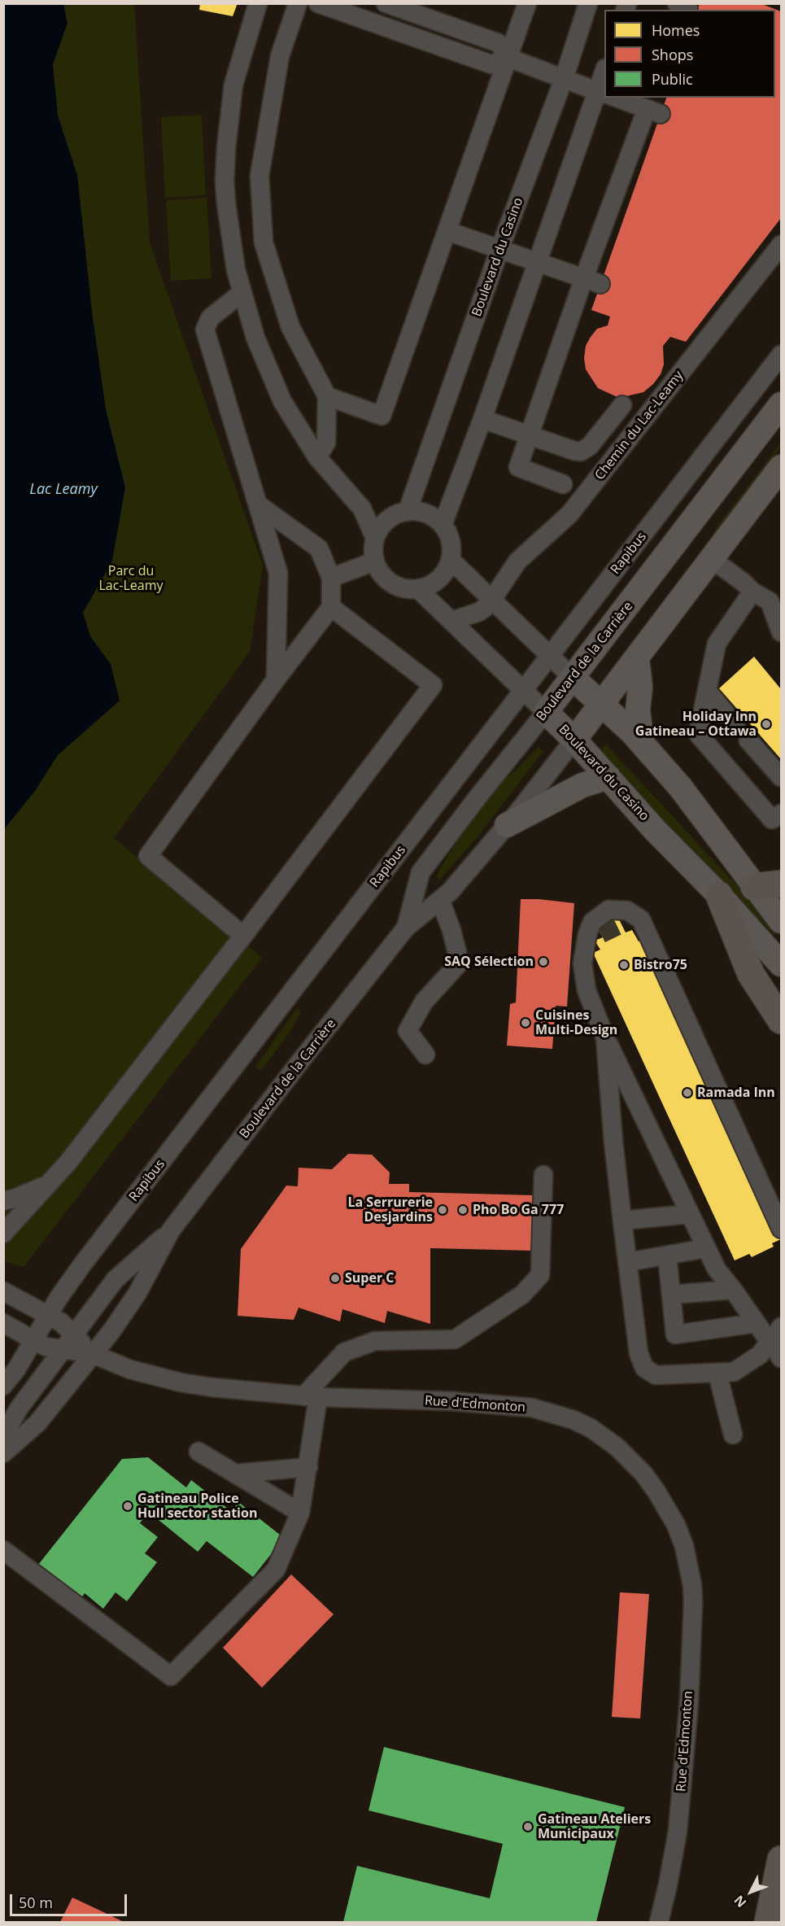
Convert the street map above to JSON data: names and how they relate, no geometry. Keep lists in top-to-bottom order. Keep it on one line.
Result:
{"streets":{"main road":["Boulevard du Casino","Boulevard de la Carrière"],"street":["Chemin du Lac-Leamy","Rapibus","Rue d'Edmonton"]},"crossings":[["Boulevard du Casino","Rapibus"],["Boulevard du Casino","Boulevard de la Carrière"],["Boulevard de la Carrière","Rue d'Edmonton"]],"water":["Lac Leamy"],"parks":["Parc du Lac-Leamy"],"places":["Holiday Inn Gatineau – Ottawa","SAQ Sélection","Bistro75","Cuisines Multi-Design","Ramada Inn","La Serrurerie Desjardins","Pho Bo Ga 777","Super C","Gatineau Police Hull sector station","Gatineau Ateliers Municipaux"],"legend":["Homes","Shops","Public"],"scale_bar":"50 m","north":"bottom left"}
